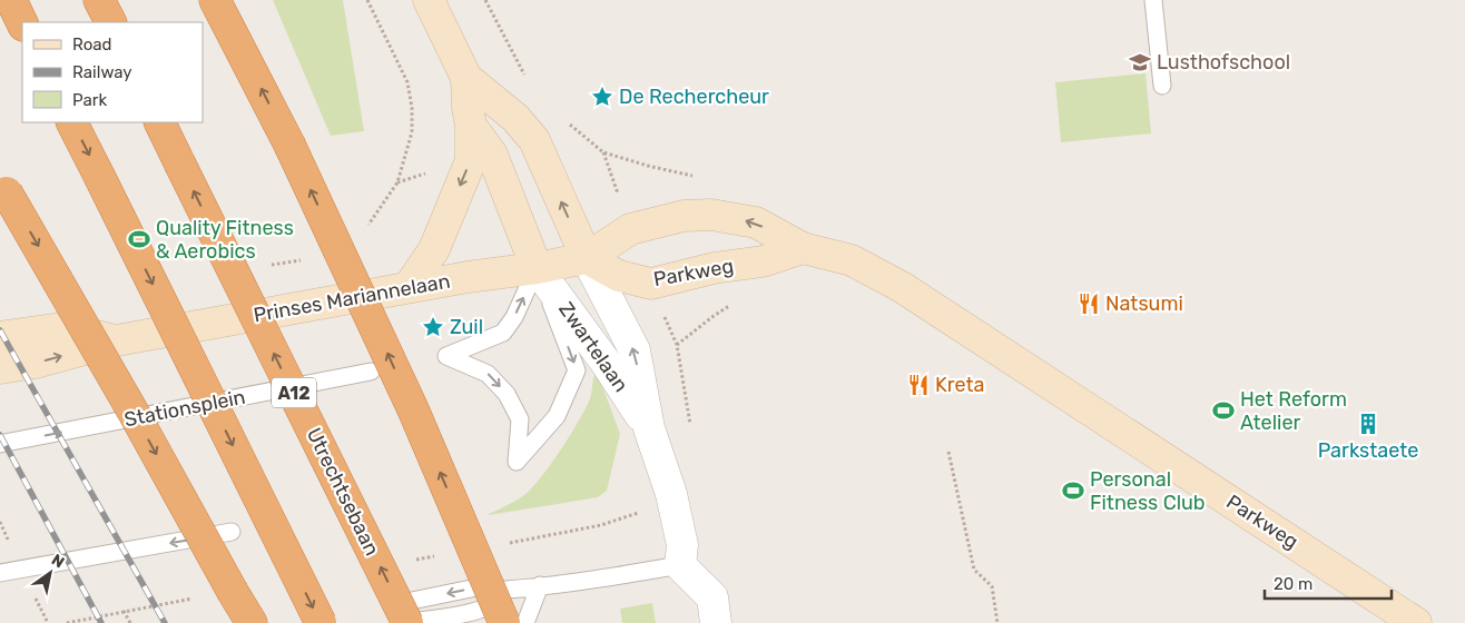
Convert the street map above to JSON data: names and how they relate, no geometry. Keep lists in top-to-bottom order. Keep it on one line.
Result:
{"streets":{"highway":["A12","Utrechtsebaan"],"street":["Parkweg","Prinses Mariannelaan","Zwartelaan"],"lane":["Stationsplein"]},"crossings":[["Parkweg","Prinses Mariannelaan"],["Parkweg","Zwartelaan"],["Prinses Mariannelaan","Zwartelaan"]],"places":{"school or university":["Lusthofschool"],"place":["De Rechercheur","Zuil"],"sports":["Quality Fitness & Aerobics","Het Reform Atelier","Personal Fitness Club"],"restaurant":["Natsumi","Kreta"],"building":["Parkstaete"]},"legend":["Road","Railway","Park"],"scale_bar":"20 m","north":"top right"}
